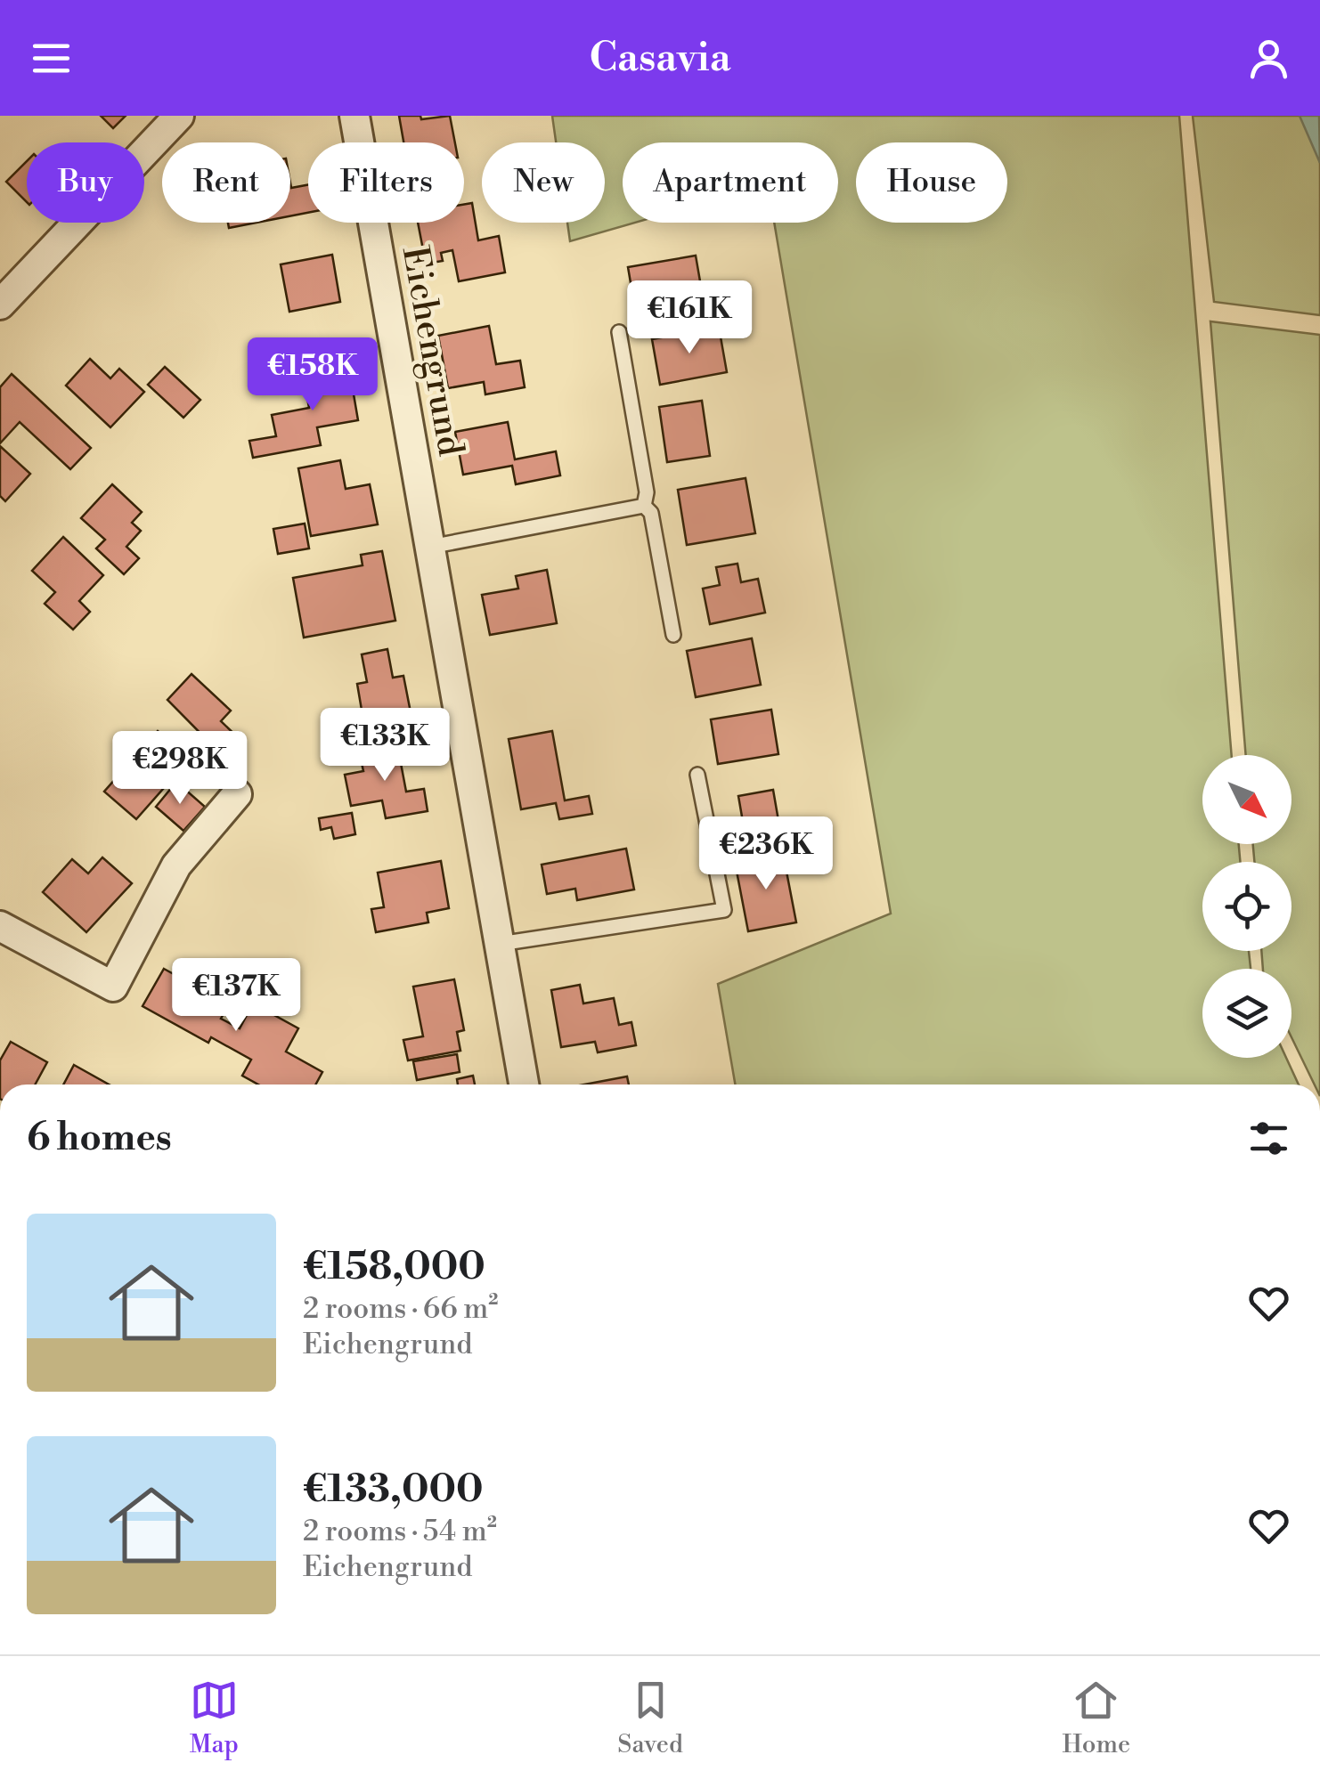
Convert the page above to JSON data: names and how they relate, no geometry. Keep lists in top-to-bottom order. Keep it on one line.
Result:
{"streets":{"street":["Eichengrund"]},"north":"bottom right","page":{"header":"Casavia","chip":["Buy","Rent","Filters","New","Apartment","House"],"price":["€161K","€158K","€133K","€298K","€236K","€137K"],"heading":"6 homes","list":[{"name":"€158,000","note":"2 rooms · 66 m² · Eichengrund"},{"name":"€133,000","note":"2 rooms · 54 m² · Eichengrund"}],"tabs":["Map","Saved","Home"]}}
